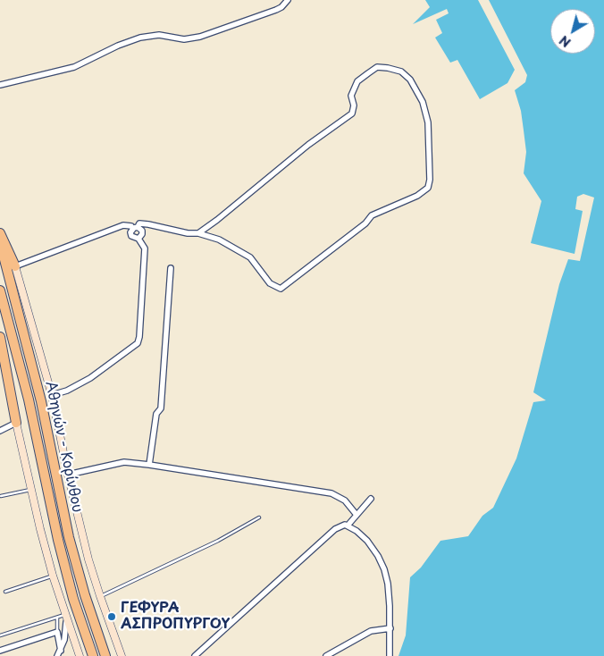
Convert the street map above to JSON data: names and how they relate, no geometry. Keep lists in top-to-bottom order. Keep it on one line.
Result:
{"streets":{"highway":["Αθηνών - Κορίνθου"]},"places":["ΓΕΦΥΡΑ ΑΣΠΡΟΠΥΡΓΟΥ"],"north":"bottom left"}
